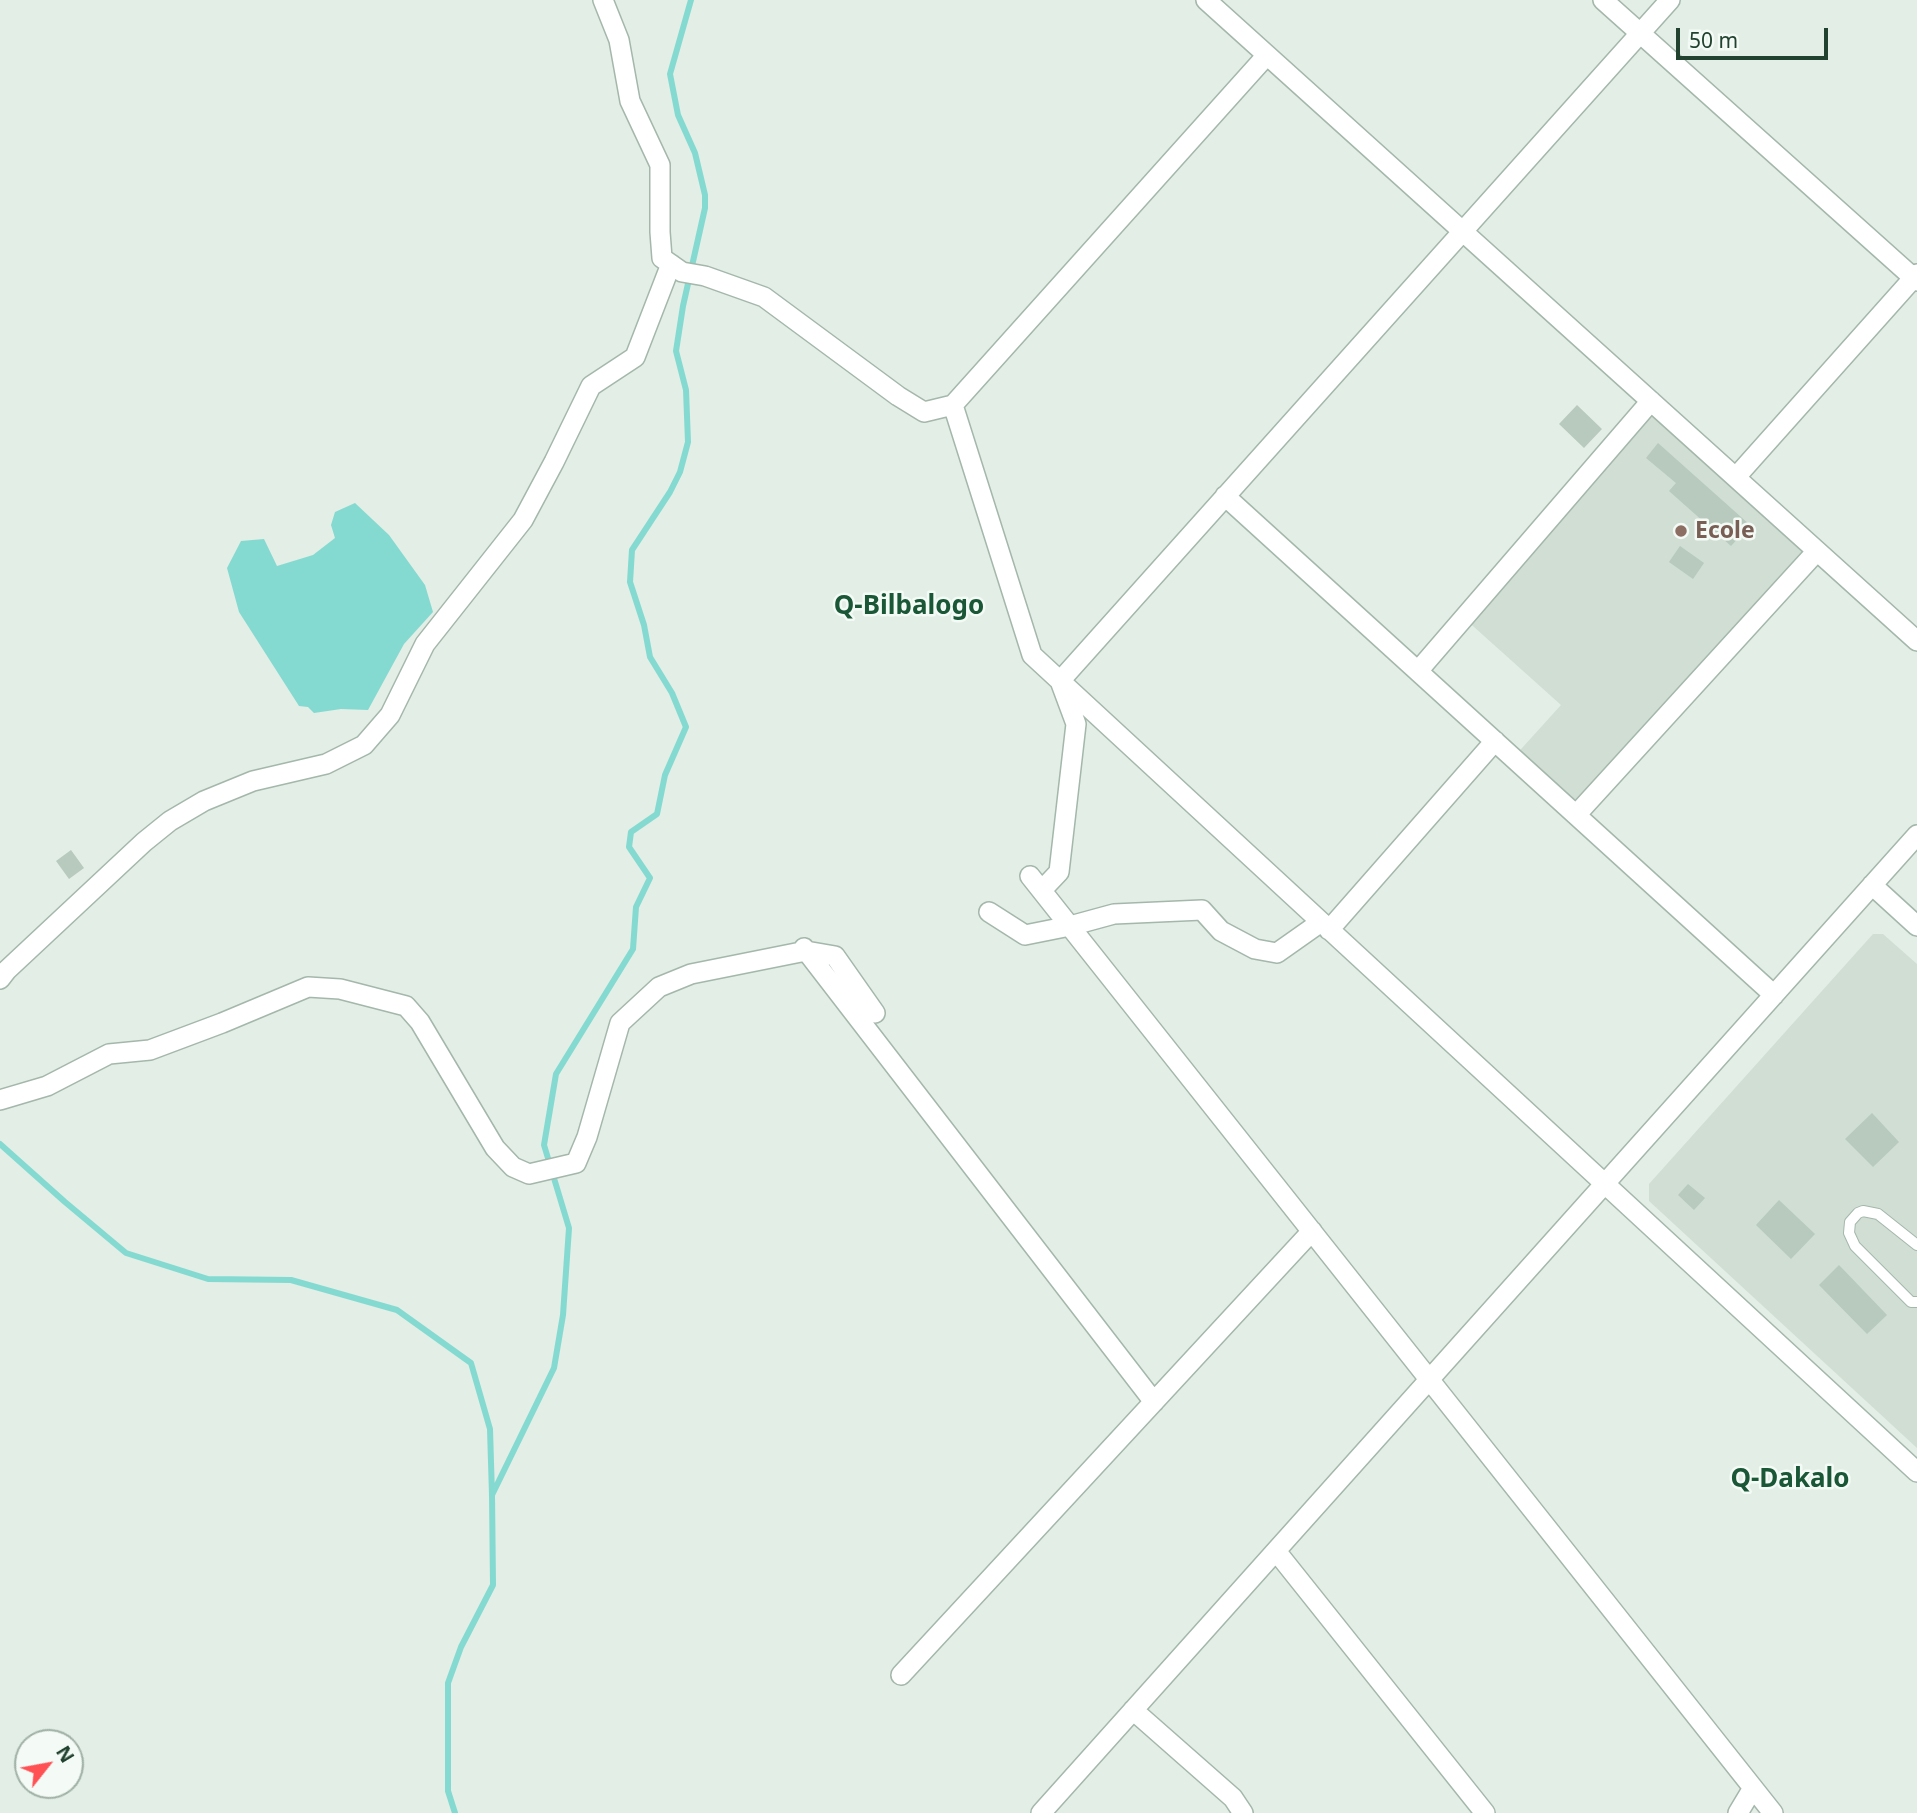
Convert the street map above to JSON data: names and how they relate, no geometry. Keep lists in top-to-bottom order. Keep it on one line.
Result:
{"districts":["Q-Bilbalogo","Q-Dakalo"],"places":["Ecole"],"scale_bar":"50 m","north":"top right"}
